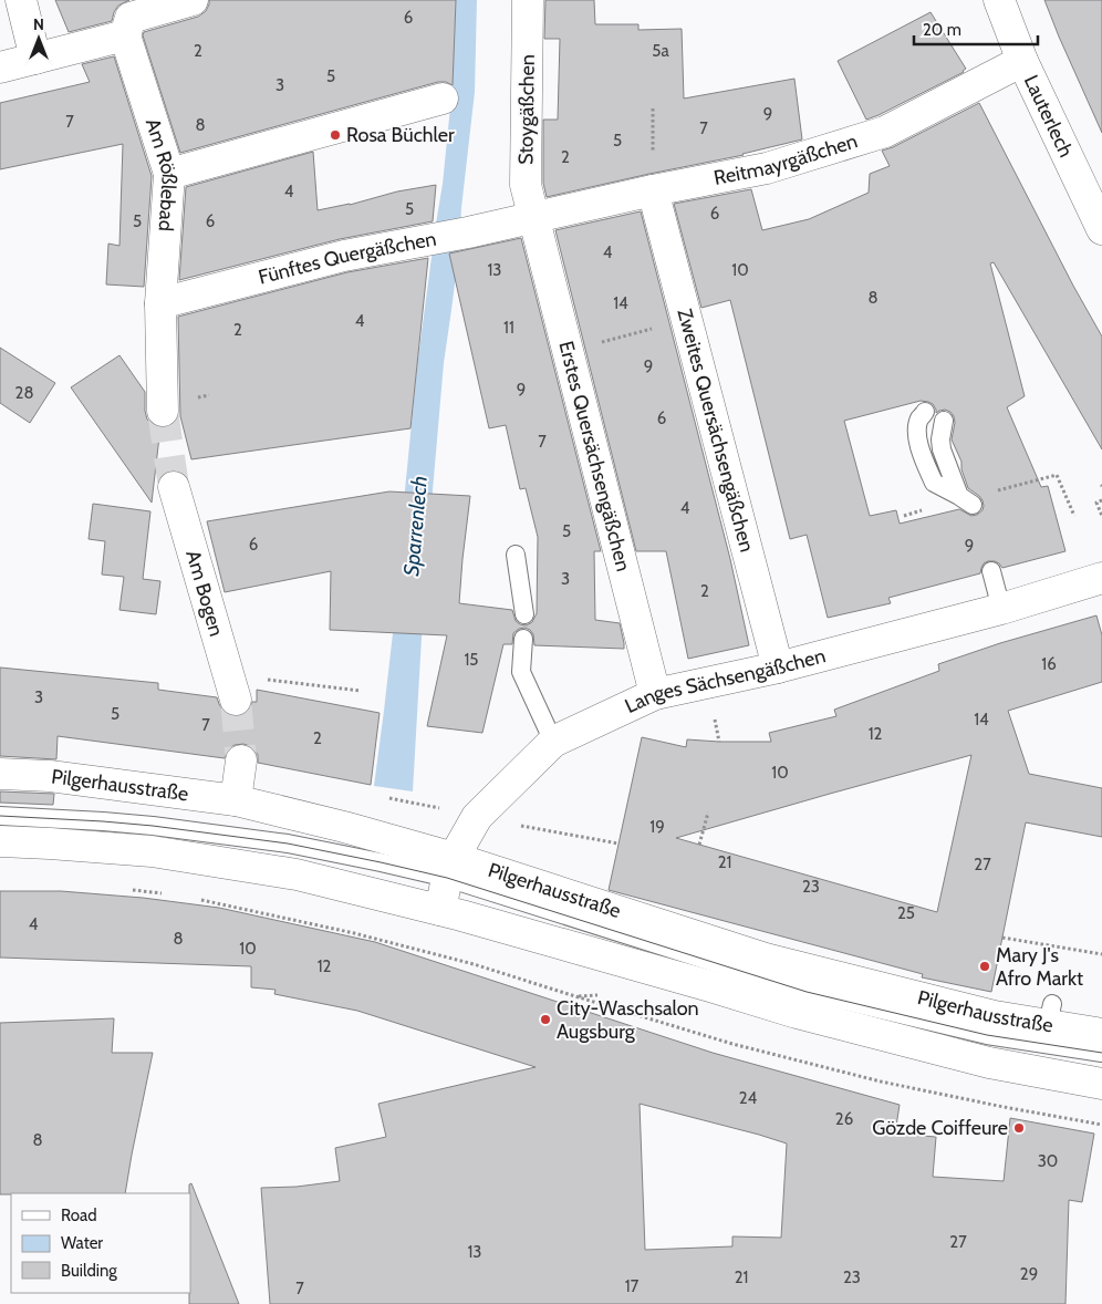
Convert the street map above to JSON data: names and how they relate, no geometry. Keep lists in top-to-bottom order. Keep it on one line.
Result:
{"streets":{"street":["Stoygäßchen","Lauterlech","Reitmayrgäßchen","Am Rößlebad","Fünftes Quergäßchen","Zweites Quersächsengäßchen","Erstes Quersächsengäßchen","Am Bogen","Langes Sächsengäßchen","Pilgerhausstraße"]},"crossings":[["Stoygäßchen","Reitmayrgäßchen"],["Stoygäßchen","Fünftes Quergäßchen"],["Stoygäßchen","Erstes Quersächsengäßchen"],["Lauterlech","Reitmayrgäßchen"],["Reitmayrgäßchen","Fünftes Quergäßchen"],["Reitmayrgäßchen","Zweites Quersächsengäßchen"],["Reitmayrgäßchen","Erstes Quersächsengäßchen"],["Am Rößlebad","Fünftes Quergäßchen"],["Fünftes Quergäßchen","Erstes Quersächsengäßchen"],["Zweites Quersächsengäßchen","Langes Sächsengäßchen"],["Erstes Quersächsengäßchen","Langes Sächsengäßchen"],["Langes Sächsengäßchen","Pilgerhausstraße"]],"water":["Sparrenlech"],"places":["Rosa Büchler","Mary J's Afro Markt","City-Waschsalon Augsburg","Gözde Coiffeure"],"house_numbers":["6","2","5a","5","3","9","7","8","7","5","2","4","5","6","5","6","4","13","10","8","14","4","11","2","9","9","28","6","7","4","5","6","9","3","2","15","16","3","5","14","7","12","2","10","19","21","27","23","25","4","8","10","12","24","26","8","30","27","13","29","21","23","17","7"],"legend":["Road","Water","Building"],"scale_bar":"20 m","north":"top"}
